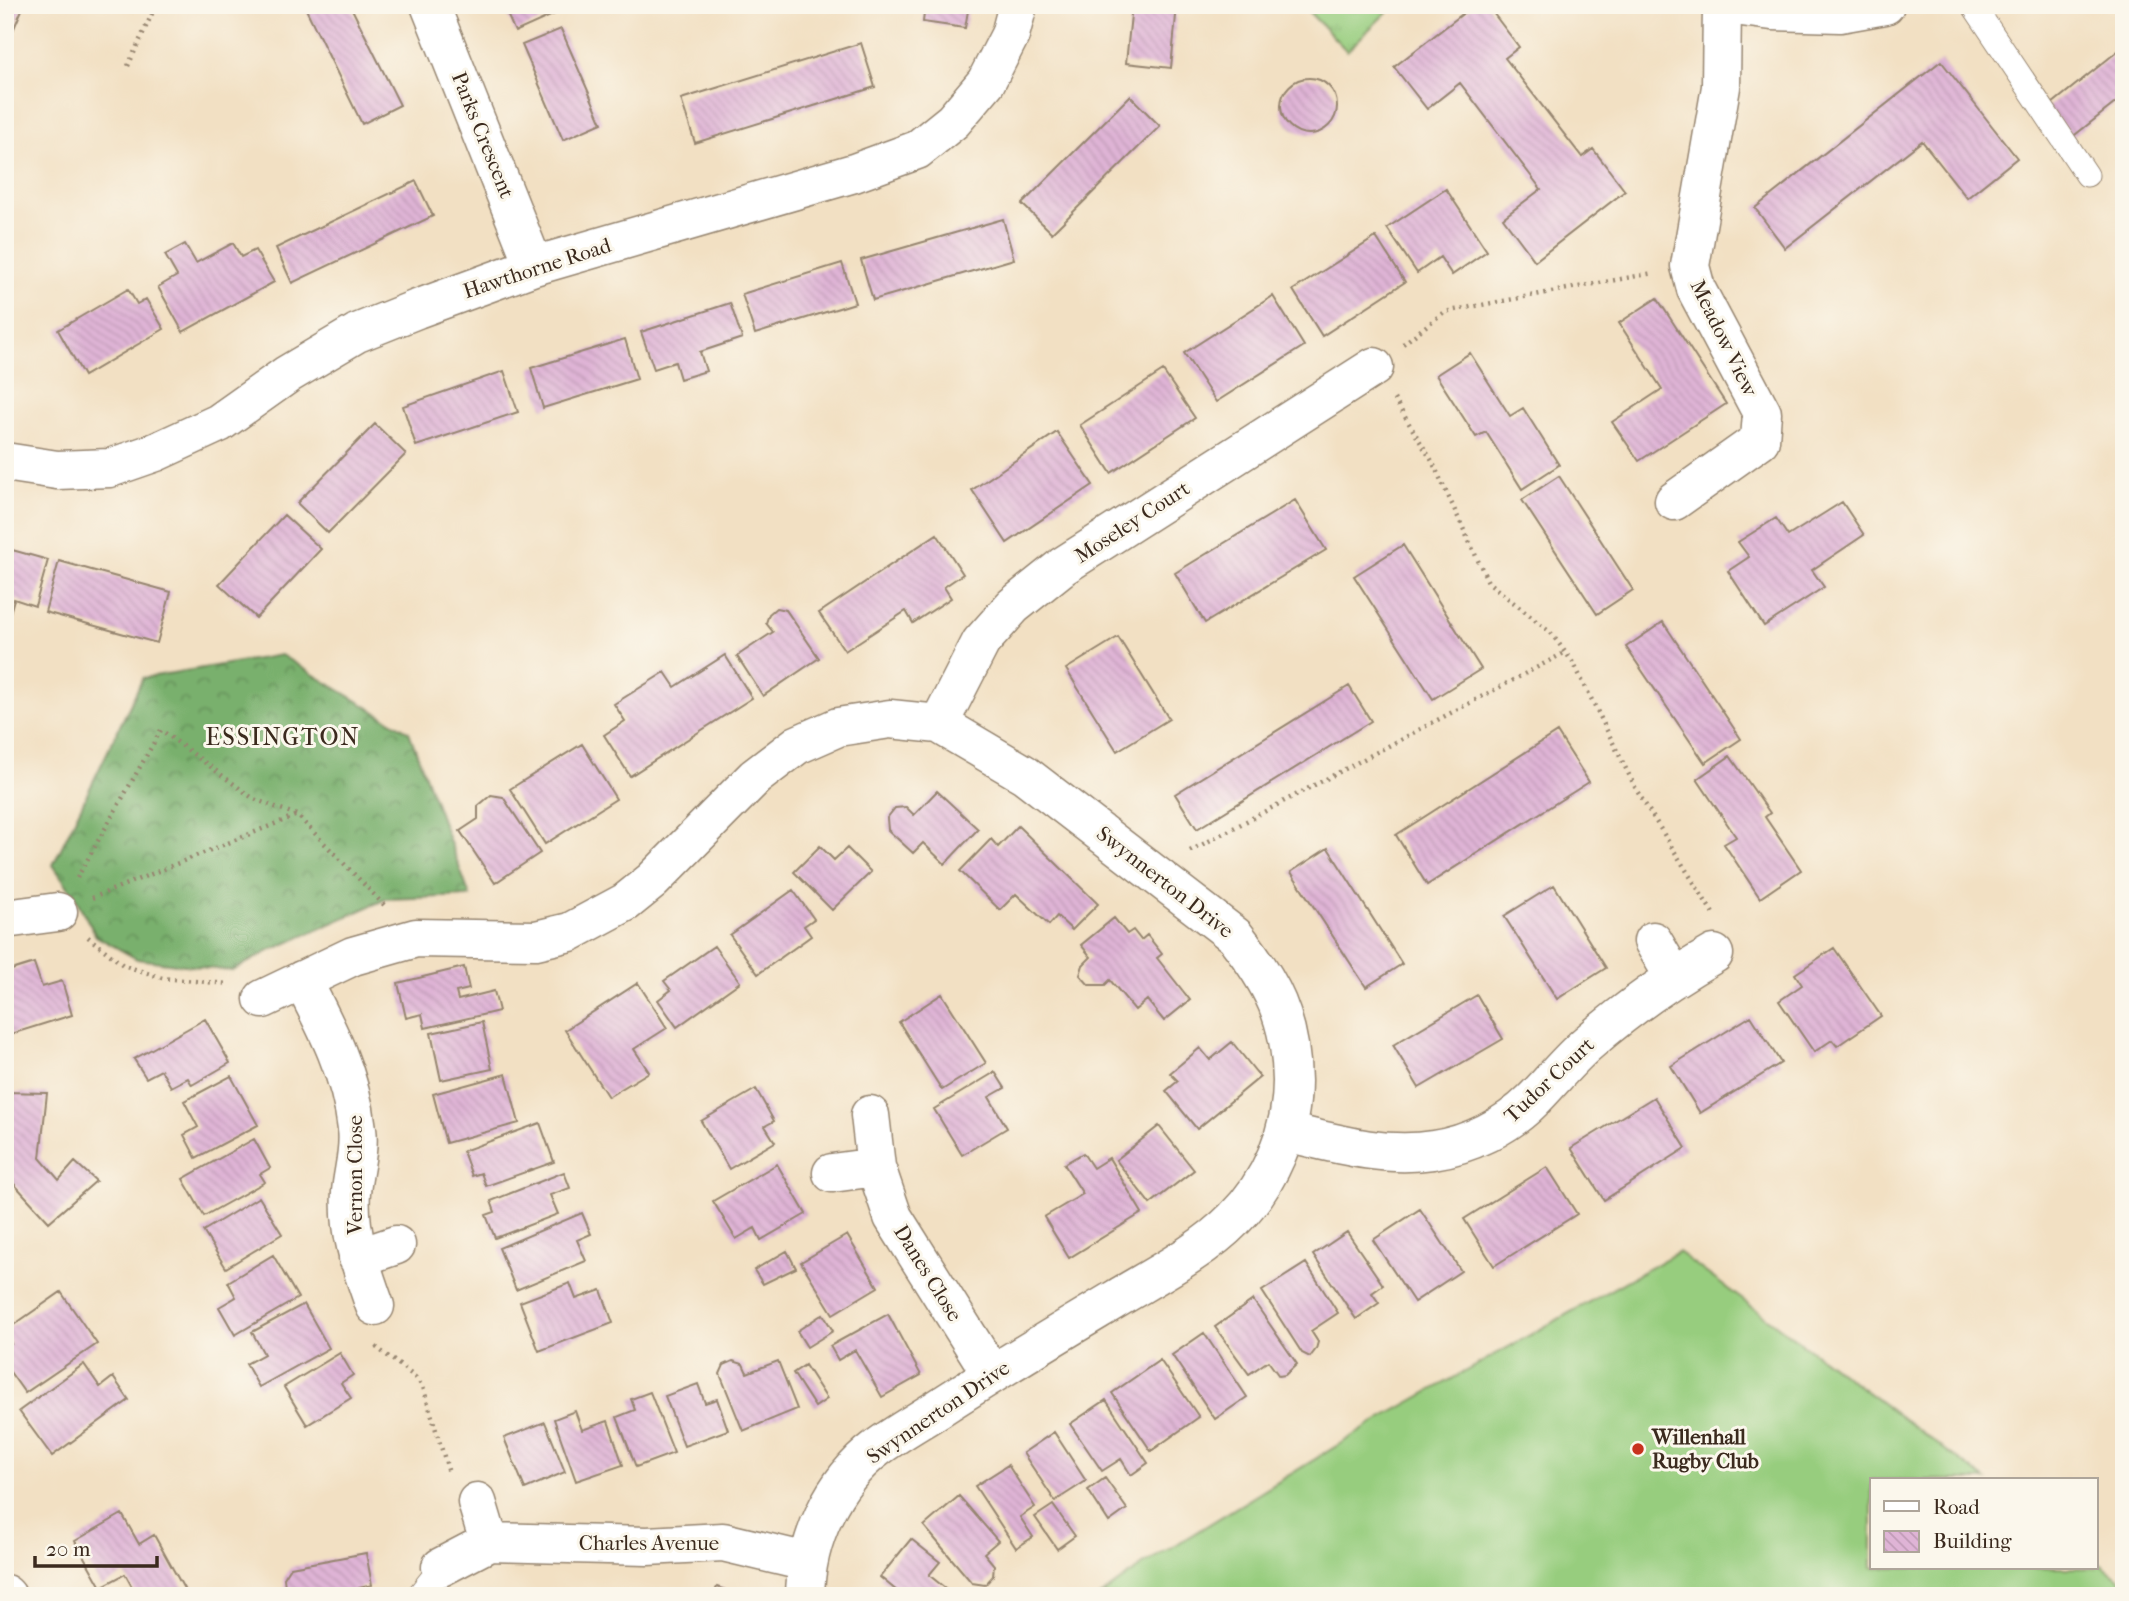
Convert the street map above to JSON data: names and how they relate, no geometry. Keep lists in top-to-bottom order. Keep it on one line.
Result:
{"streets":{"street":["Parks Crescent","Hawthorne Road","Meadow View","Moseley Court","Swynnerton Drive","Tudor Court","Vernon Close","Danes Close","Charles Avenue"]},"crossings":[["Parks Crescent","Hawthorne Road"],["Moseley Court","Swynnerton Drive"],["Swynnerton Drive","Tudor Court"],["Swynnerton Drive","Vernon Close"],["Swynnerton Drive","Danes Close"],["Swynnerton Drive","Charles Avenue"]],"districts":["ESSINGTON"],"places":["Willenhall Rugby Club"],"legend":["Road","Building"],"scale_bar":"20 m"}
